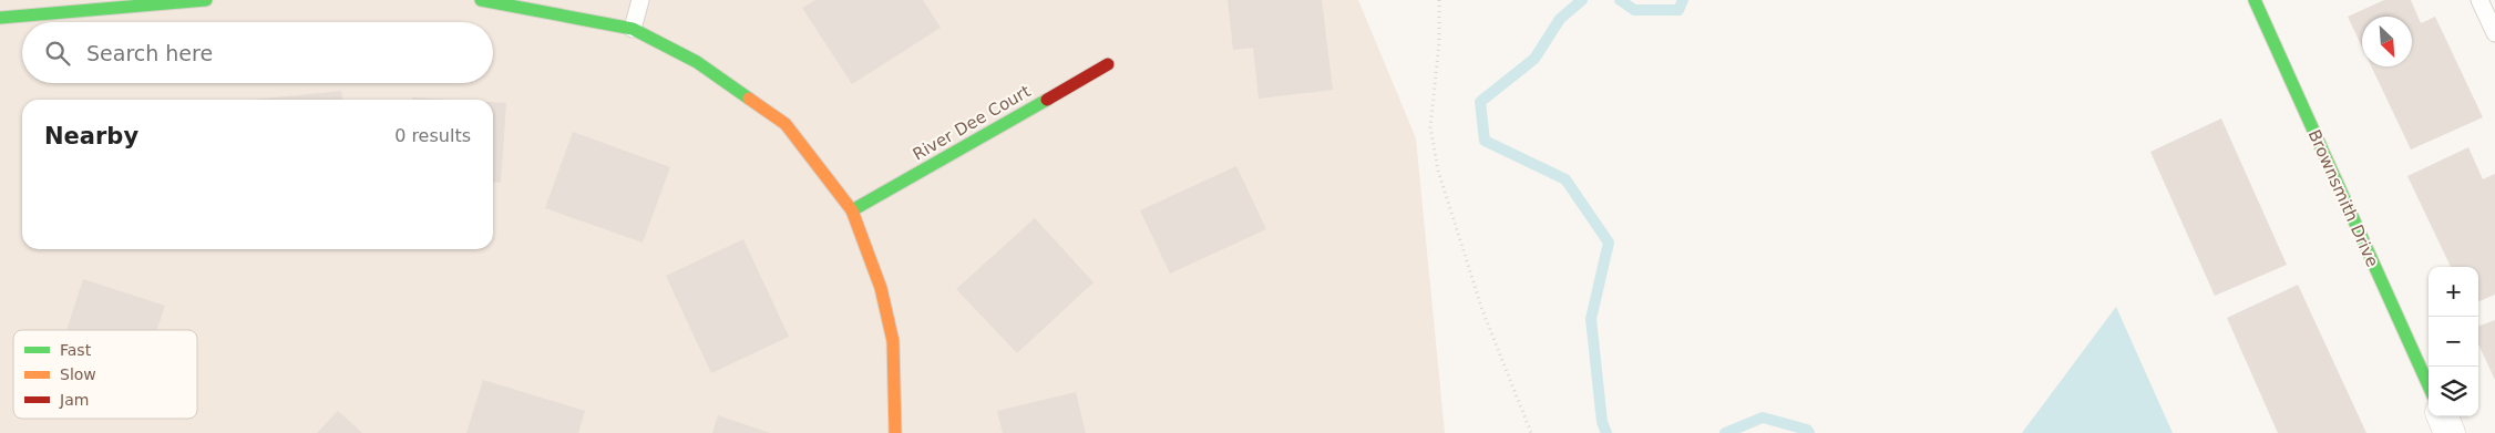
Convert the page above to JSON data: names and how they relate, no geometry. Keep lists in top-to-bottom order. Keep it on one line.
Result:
{"streets":{"street":["River Dee Court","Brownsmith Drive"]},"legend":["Fast","Slow","Jam"],"north":"bottom right","page":{"search":"Search here","heading":["Nearby","0 results"],"map_buttons":["+","−"]}}
